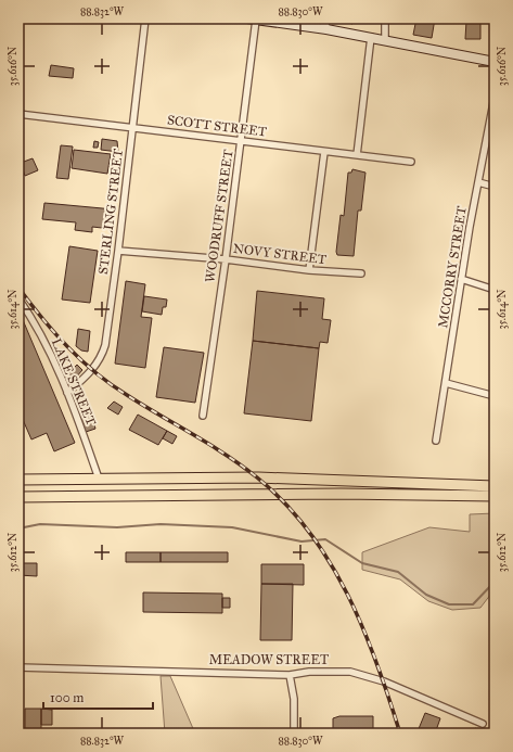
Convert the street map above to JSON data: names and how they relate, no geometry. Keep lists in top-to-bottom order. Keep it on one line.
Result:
{"streets":{"street":["SCOTT STREET","STERLING STREET","WOODRUFF STREET","NOVY STREET","MCCORRY STREET","LAKE STREET","MEADOW STREET"]},"crossings":[["SCOTT STREET","STERLING STREET"],["SCOTT STREET","WOODRUFF STREET"],["STERLING STREET","NOVY STREET"],["STERLING STREET","LAKE STREET"],["WOODRUFF STREET","NOVY STREET"]],"scale_bar":"100 m","coordinates":["88.832°W","88.830°W","35.616°N","35.614°N","35.612°N"]}
